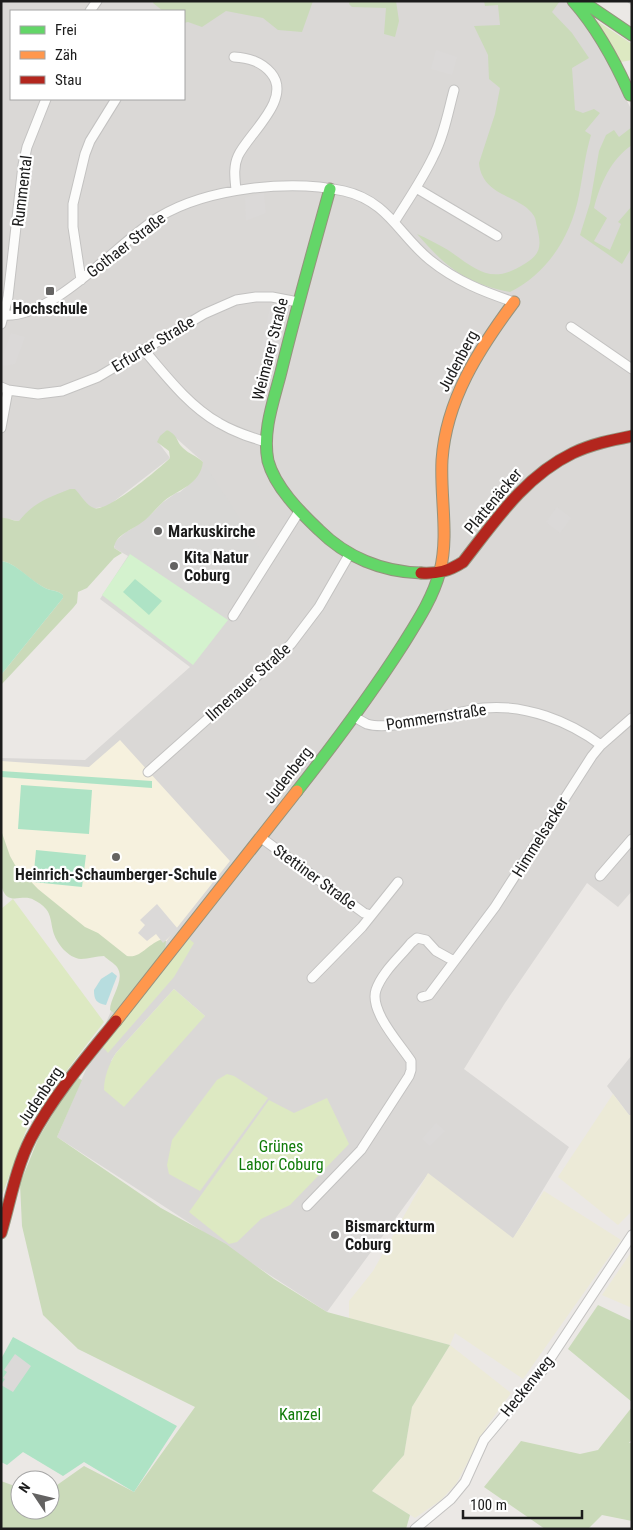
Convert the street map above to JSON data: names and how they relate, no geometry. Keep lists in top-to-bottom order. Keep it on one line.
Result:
{"streets":{"main road":["Weimarer Straße","Judenberg","Plattenäcker"],"street":["Rummental","Gothaer Straße","Erfurter Straße","Ilmenauer Straße","Pommernstraße","Himmelsacker","Stettiner Straße","Heckenweg"]},"crossings":[["Rummental","Gothaer Straße"],["Gothaer Straße","Weimarer Straße"],["Gothaer Straße","Judenberg"],["Erfurter Straße","Weimarer Straße"],["Weimarer Straße","Judenberg"],["Weimarer Straße","Plattenäcker"],["Weimarer Straße","Ilmenauer Straße"],["Judenberg","Plattenäcker"],["Judenberg","Pommernstraße"],["Judenberg","Stettiner Straße"],["Pommernstraße","Himmelsacker"]],"parks":["Grünes Labor Coburg","Kanzel"],"places":{"transit":["Hochschule"],"other":["Markuskirche","Kita Natur Coburg","Heinrich-Schaumberger-Schule","Bismarckturm Coburg"]},"legend":["Frei","Zäh","Stau"],"scale_bar":"100 m","north":"top left"}
